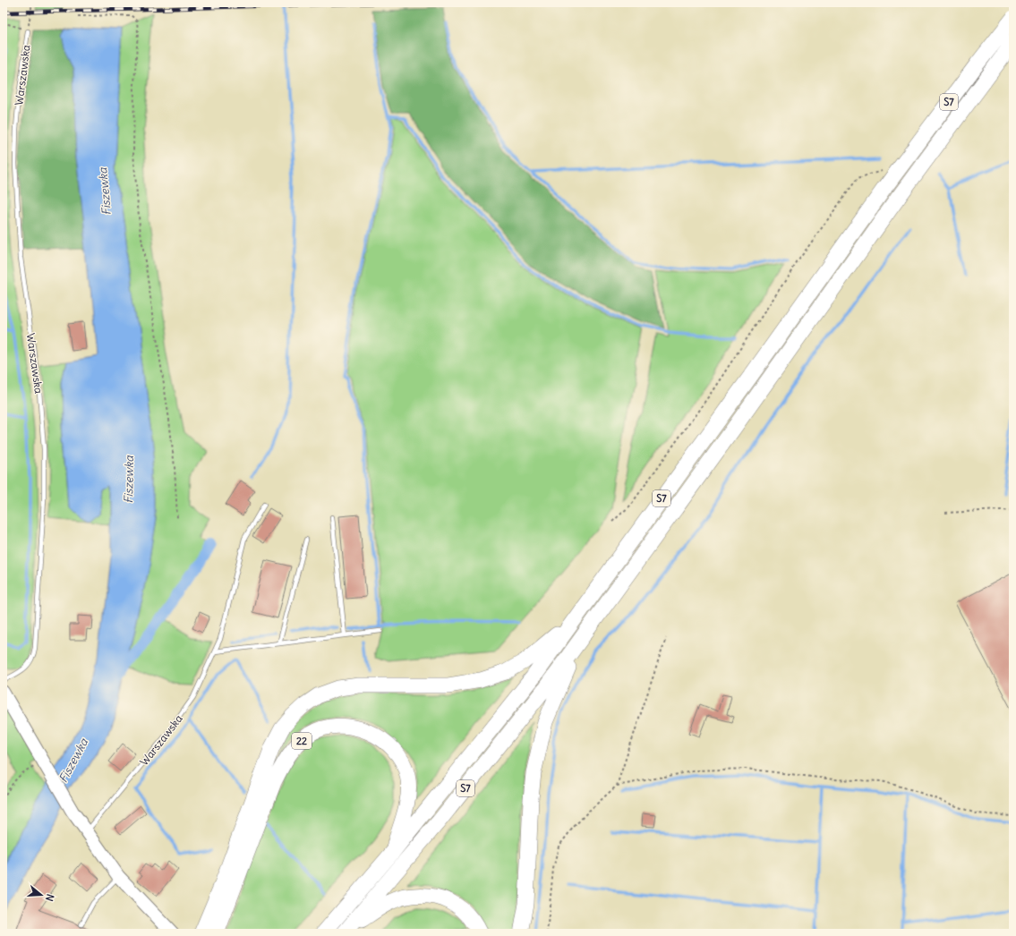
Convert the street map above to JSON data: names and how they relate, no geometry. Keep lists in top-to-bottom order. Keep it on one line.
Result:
{"streets":{"highway":["S7","22"],"lane":["Warszawska"]},"crossings":[["S7","22"]],"water":["Fiszewka"],"north":"right"}
